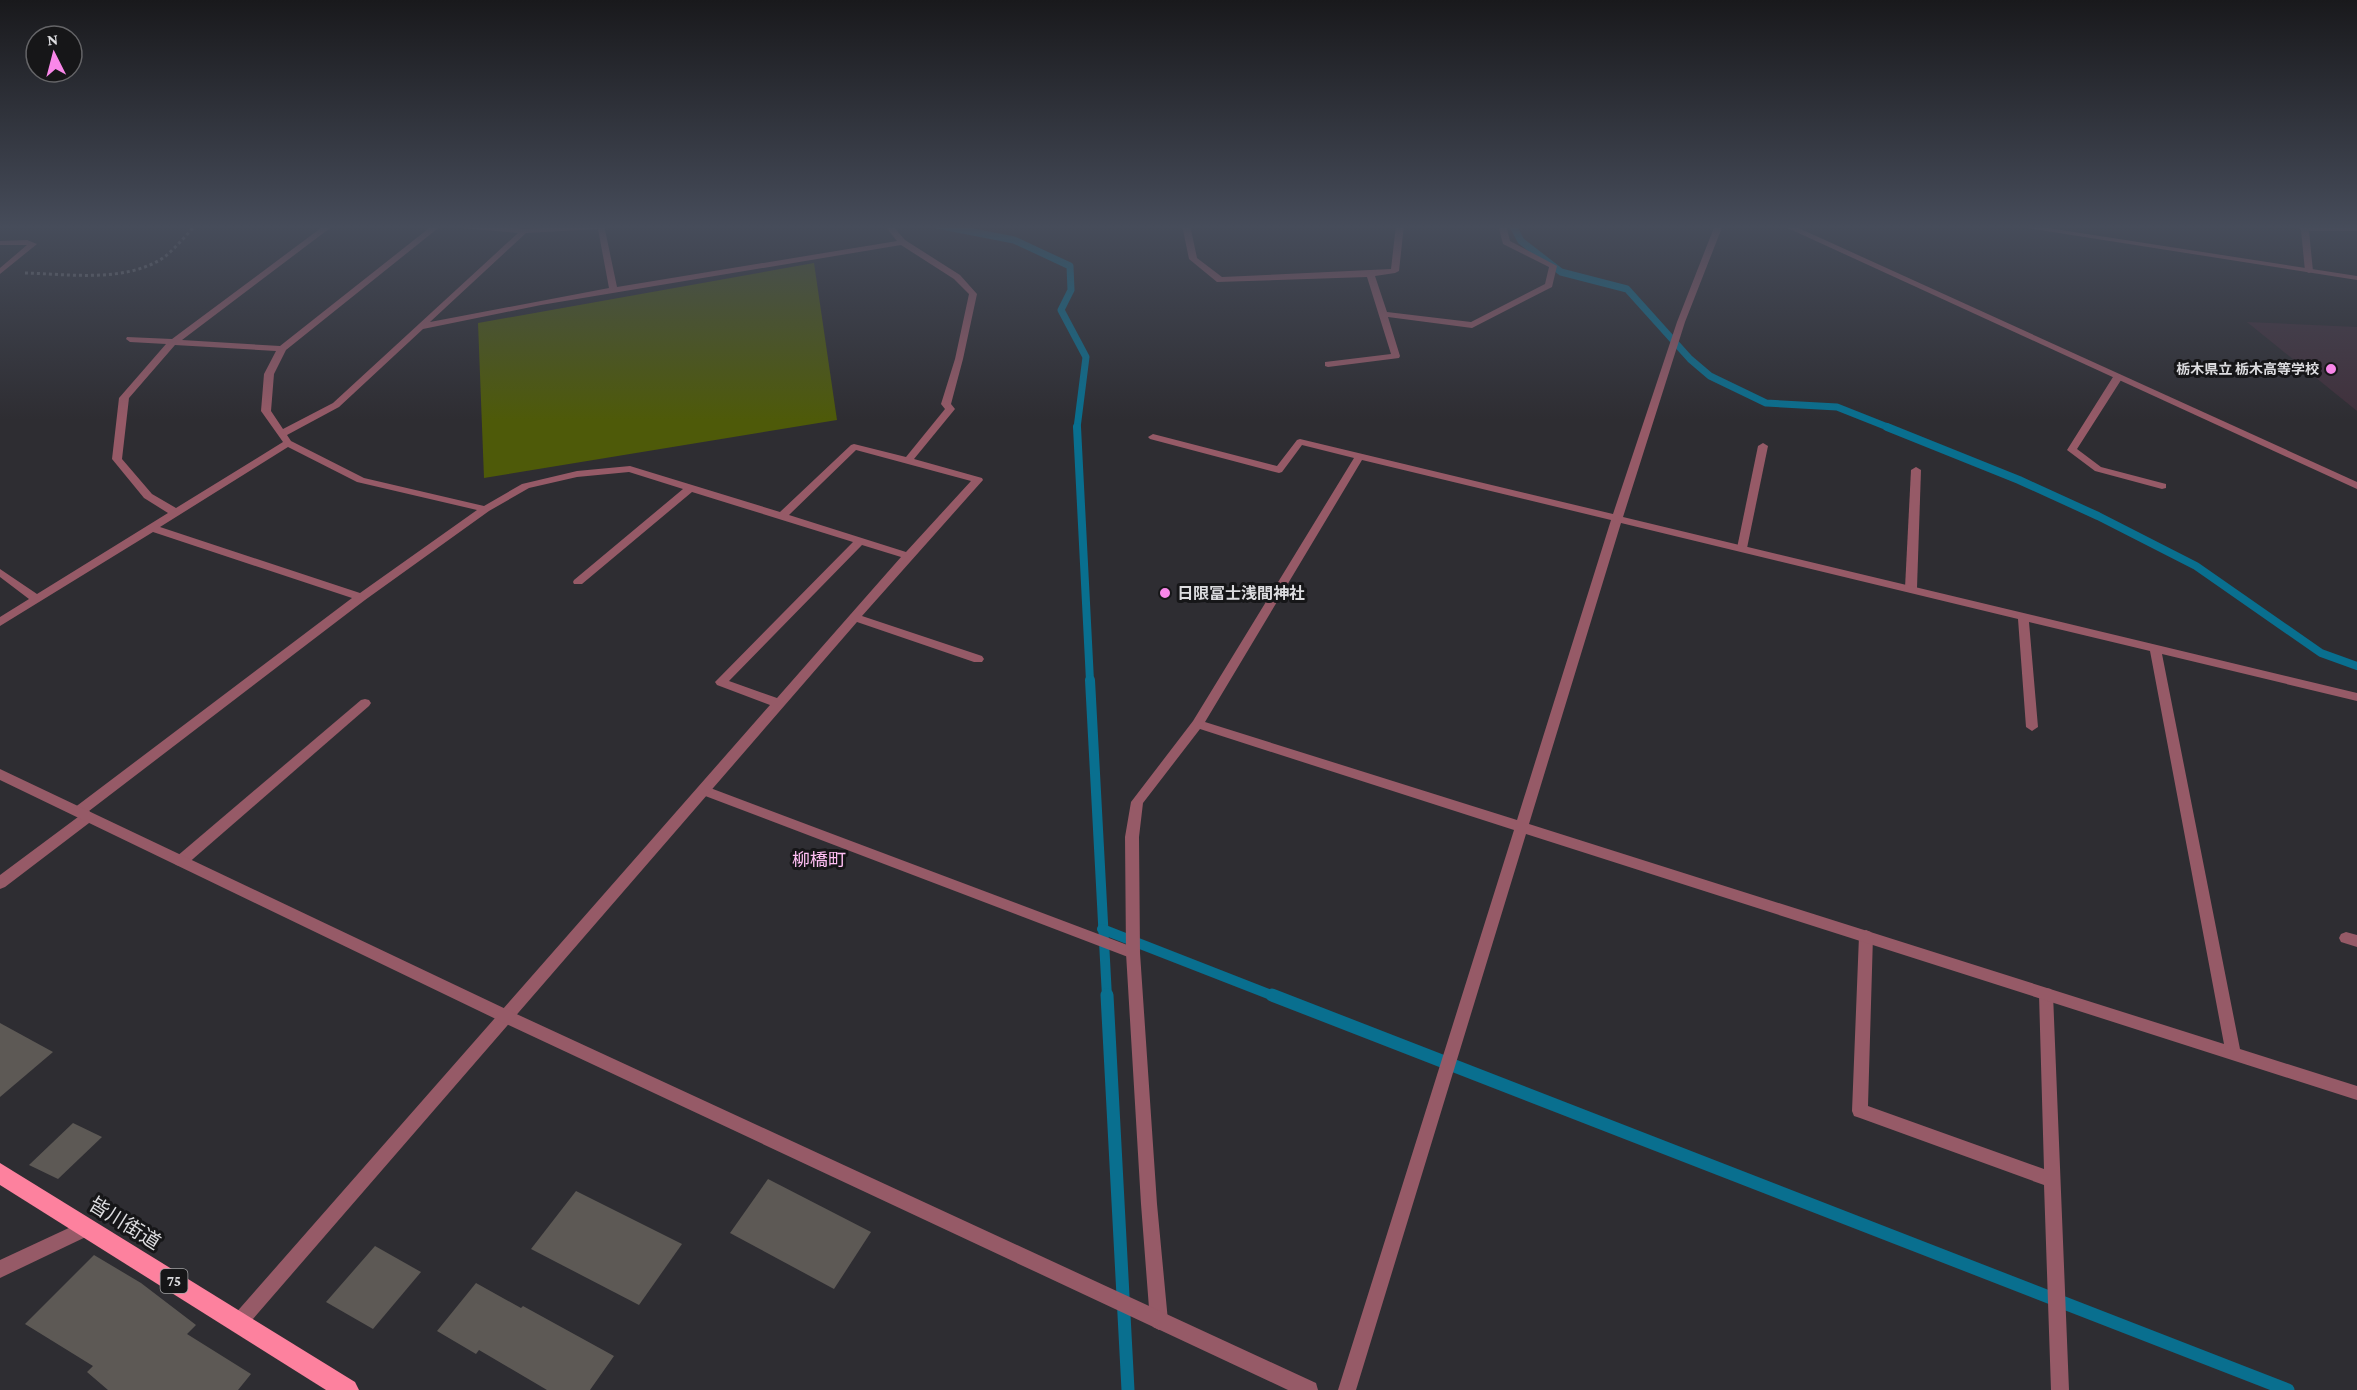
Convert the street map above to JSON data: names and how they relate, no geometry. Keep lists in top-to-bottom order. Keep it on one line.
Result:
{"streets":{"main road":["皆川街道","75"]},"districts":["柳橋町"],"places":["栃木県立 栃木高等学校","日限冨士浅間神社"],"north":"top"}
